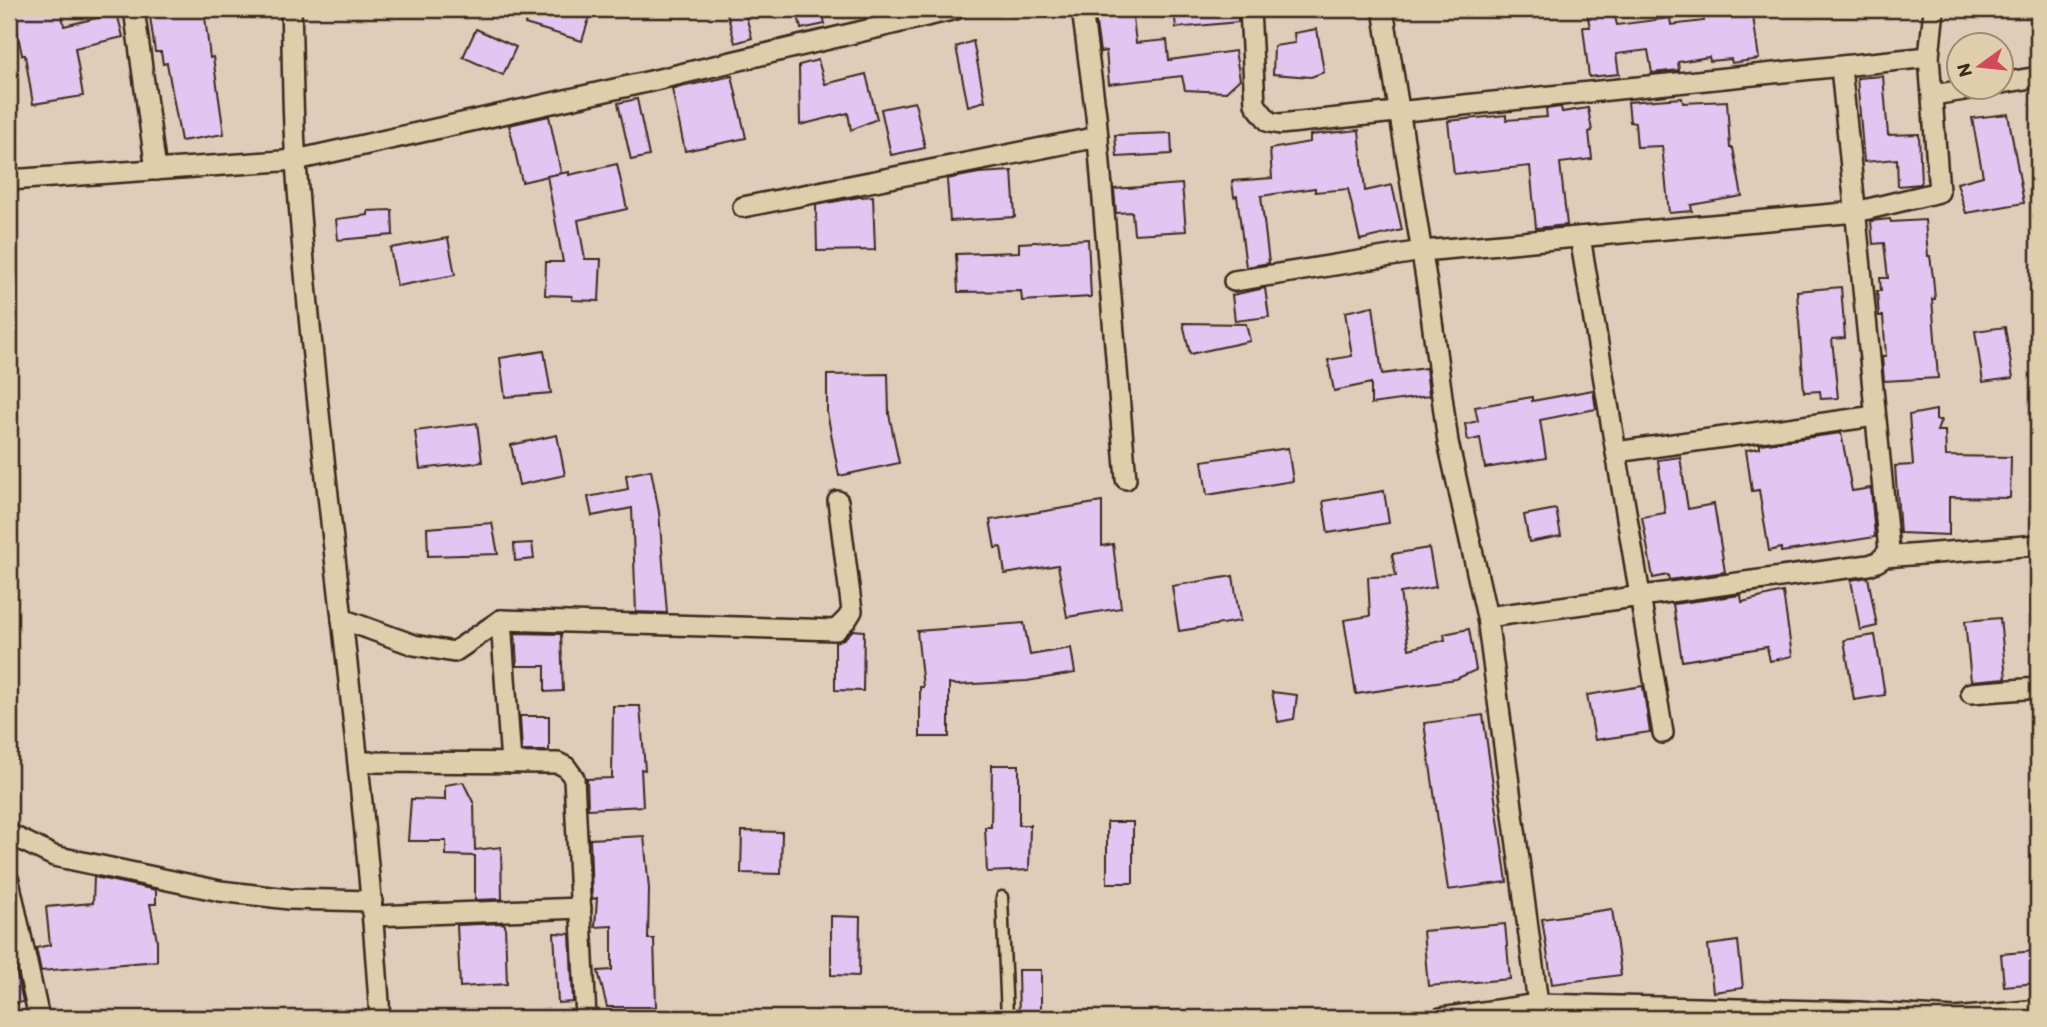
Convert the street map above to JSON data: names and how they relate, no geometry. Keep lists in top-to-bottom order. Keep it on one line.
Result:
{"north":"left"}
